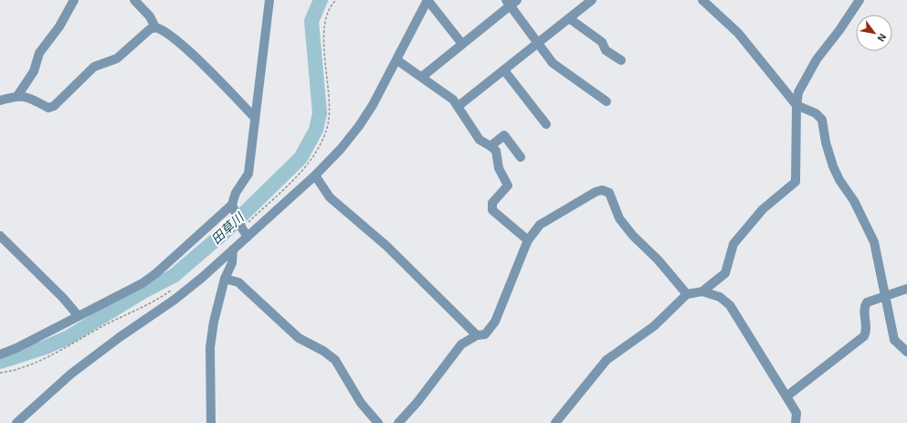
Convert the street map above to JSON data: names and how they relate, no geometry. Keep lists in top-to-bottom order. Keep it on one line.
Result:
{"water":["田草川"],"north":"bottom right"}
